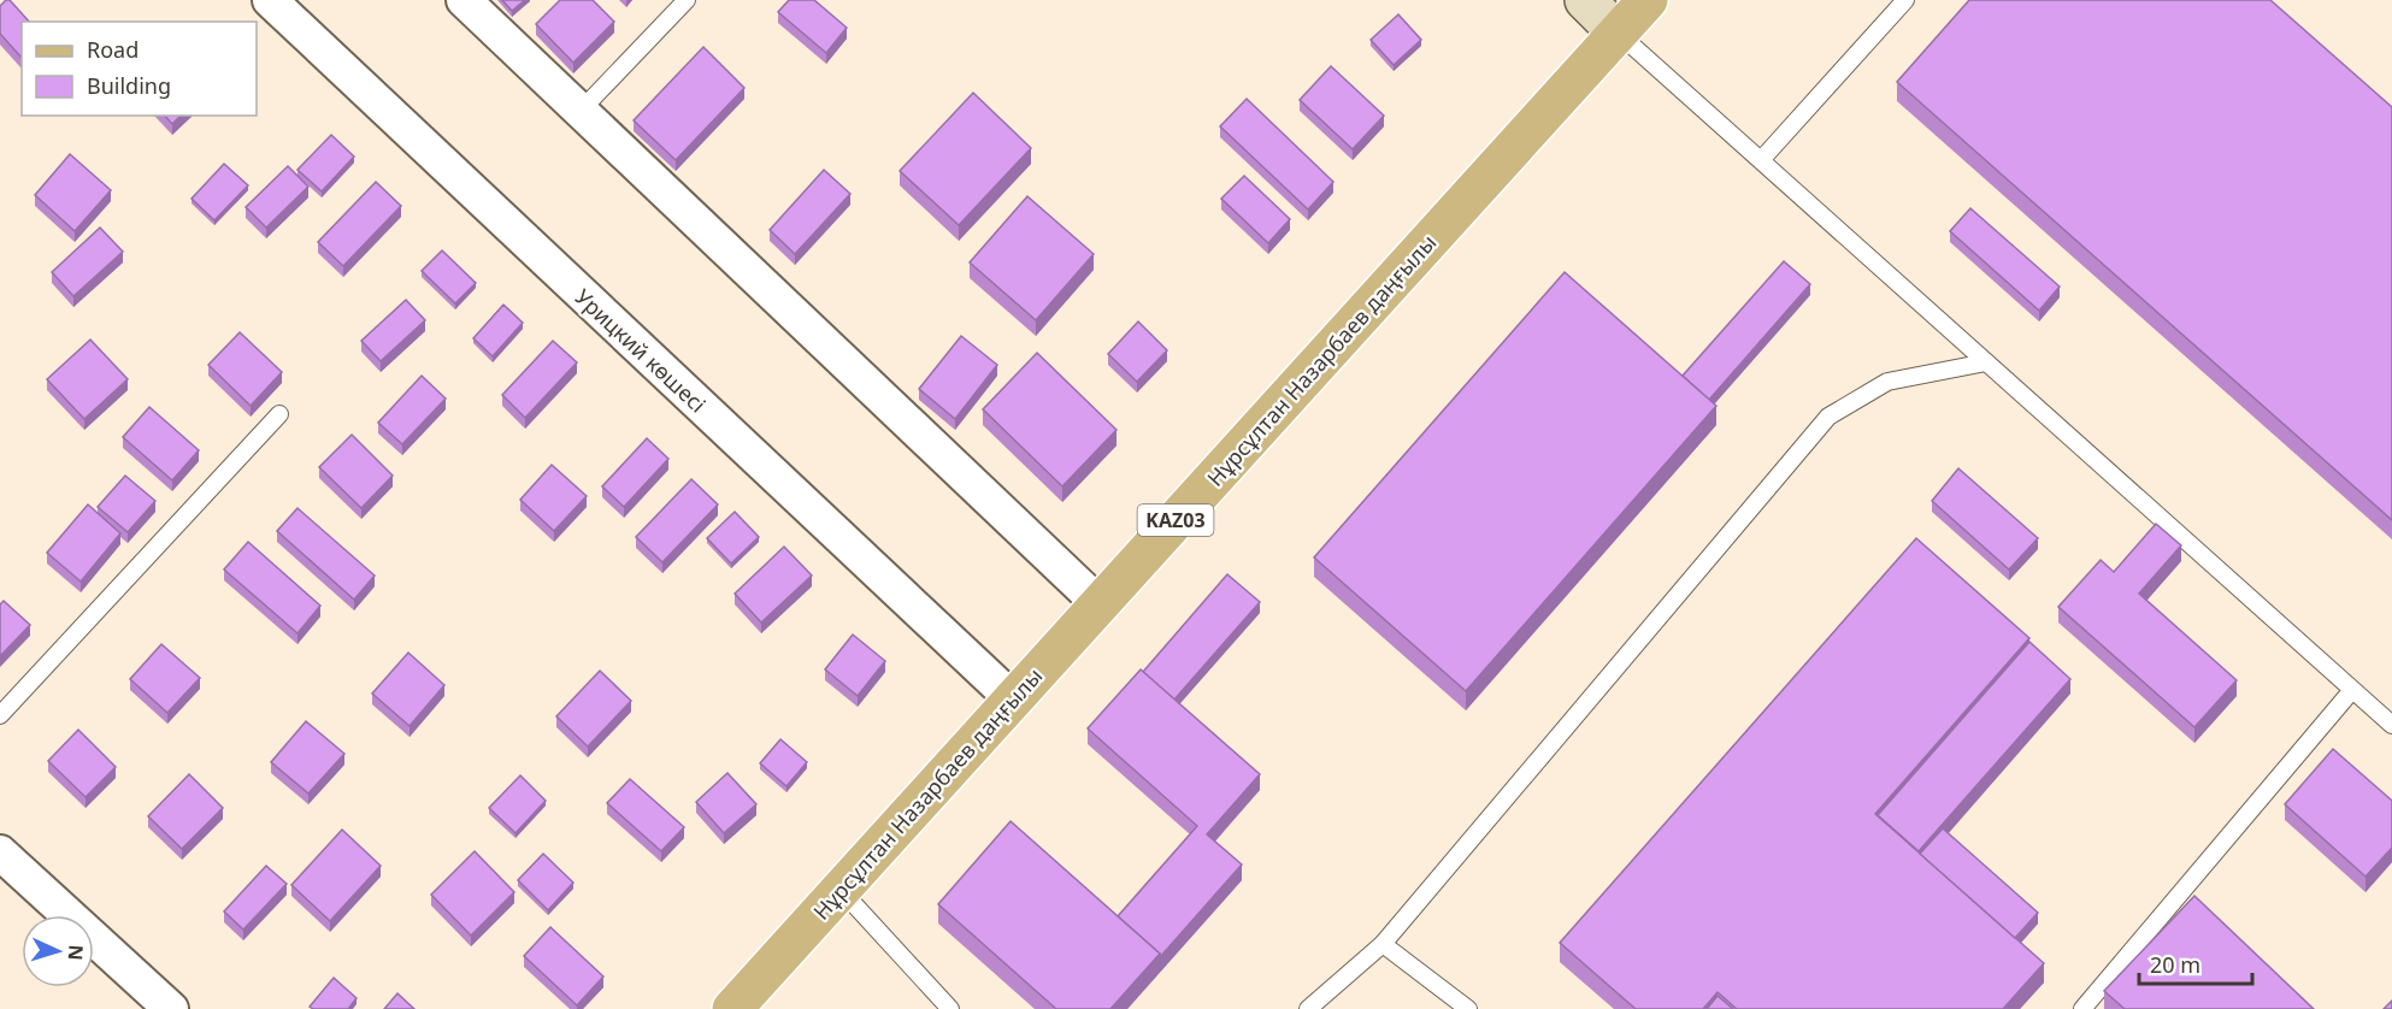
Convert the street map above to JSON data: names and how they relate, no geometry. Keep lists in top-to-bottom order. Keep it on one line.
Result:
{"streets":{"main road":["Нұрсұлтан Назарбаев даңғылы","KАZ03"],"street":["Урицкий көшесі"]},"crossings":[["Урицкий көшесі","Нұрсұлтан Назарбаев даңғылы"]],"legend":["Road","Building"],"scale_bar":"20 m","north":"right"}
